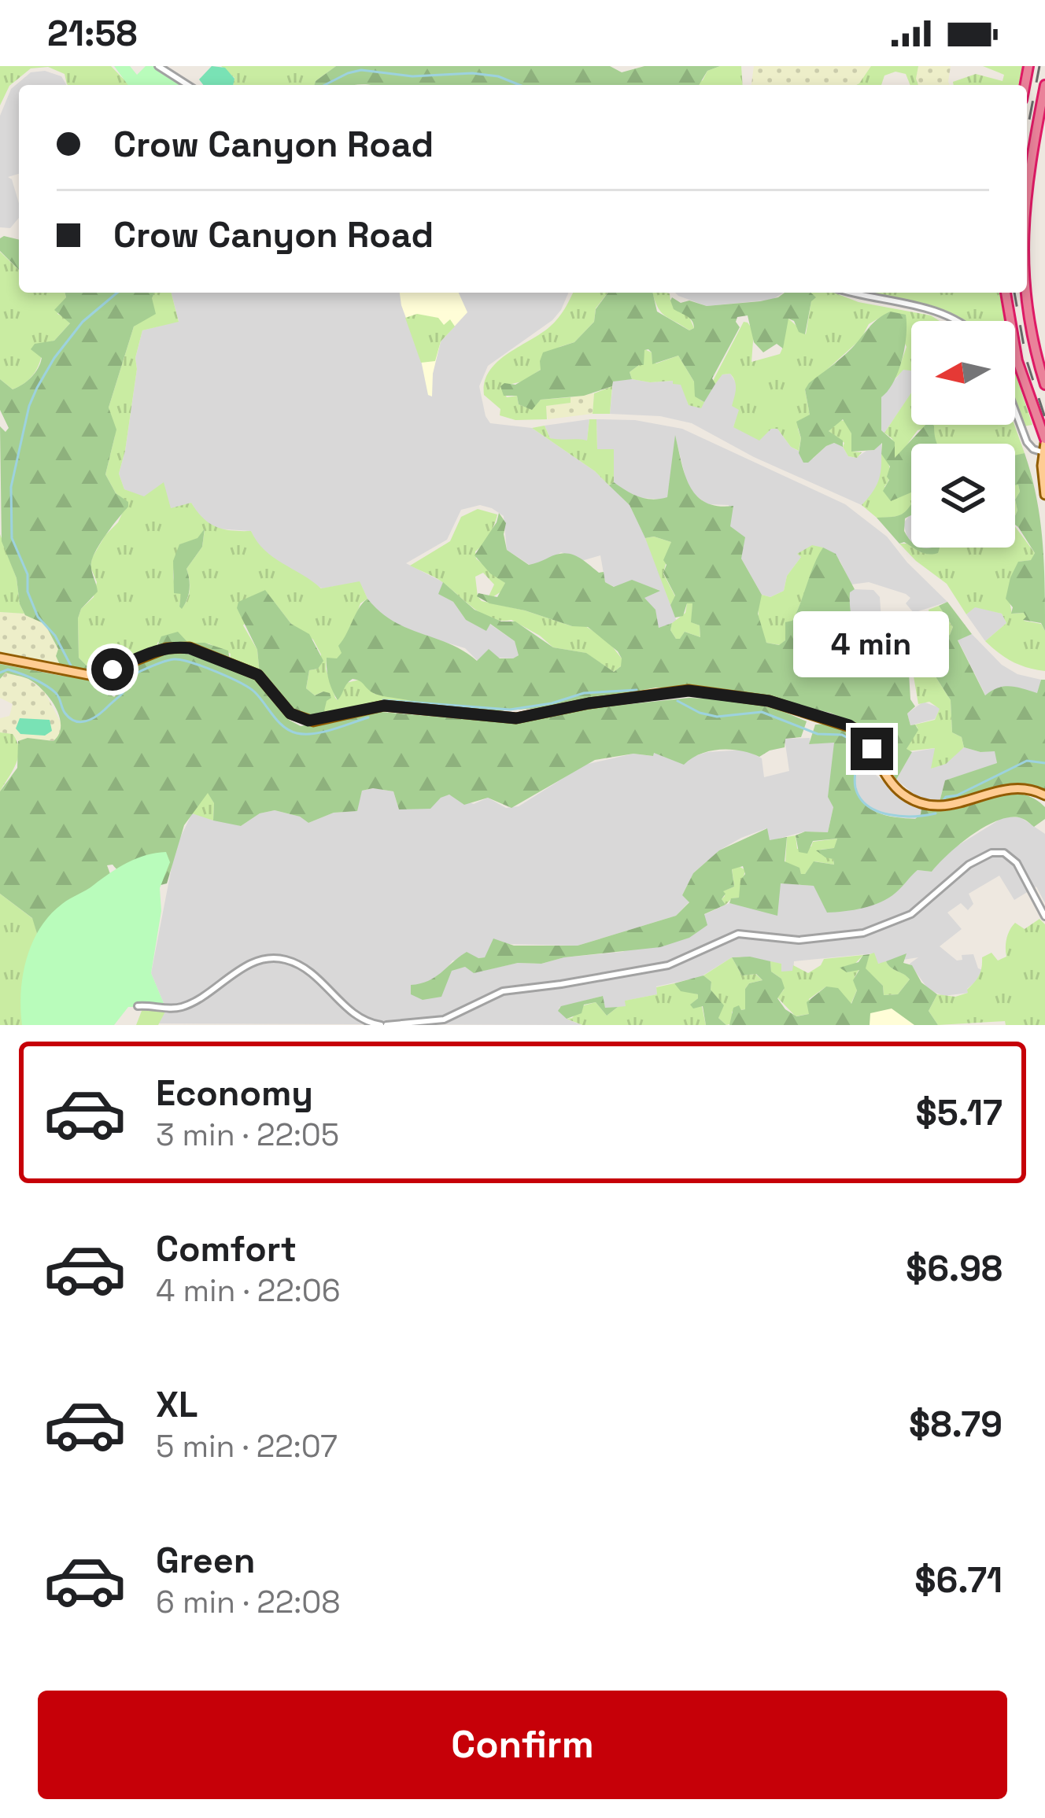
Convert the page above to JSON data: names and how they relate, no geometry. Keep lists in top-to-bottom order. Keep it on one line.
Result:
{"north":"left","page":{"status":"21:58","banner":["Crow Canyon Road","Crow Canyon Road"],"bubble":"4 min","list":[{"name":"Economy","note":"3 min · 22:05","value":"$5.17"},{"name":"Comfort","note":"4 min · 22:06","value":"$6.98"},{"name":"XL","note":"5 min · 22:07","value":"$8.79"},{"name":"Green","note":"6 min · 22:08","value":"$6.71"}],"buttons":"Confirm"}}
